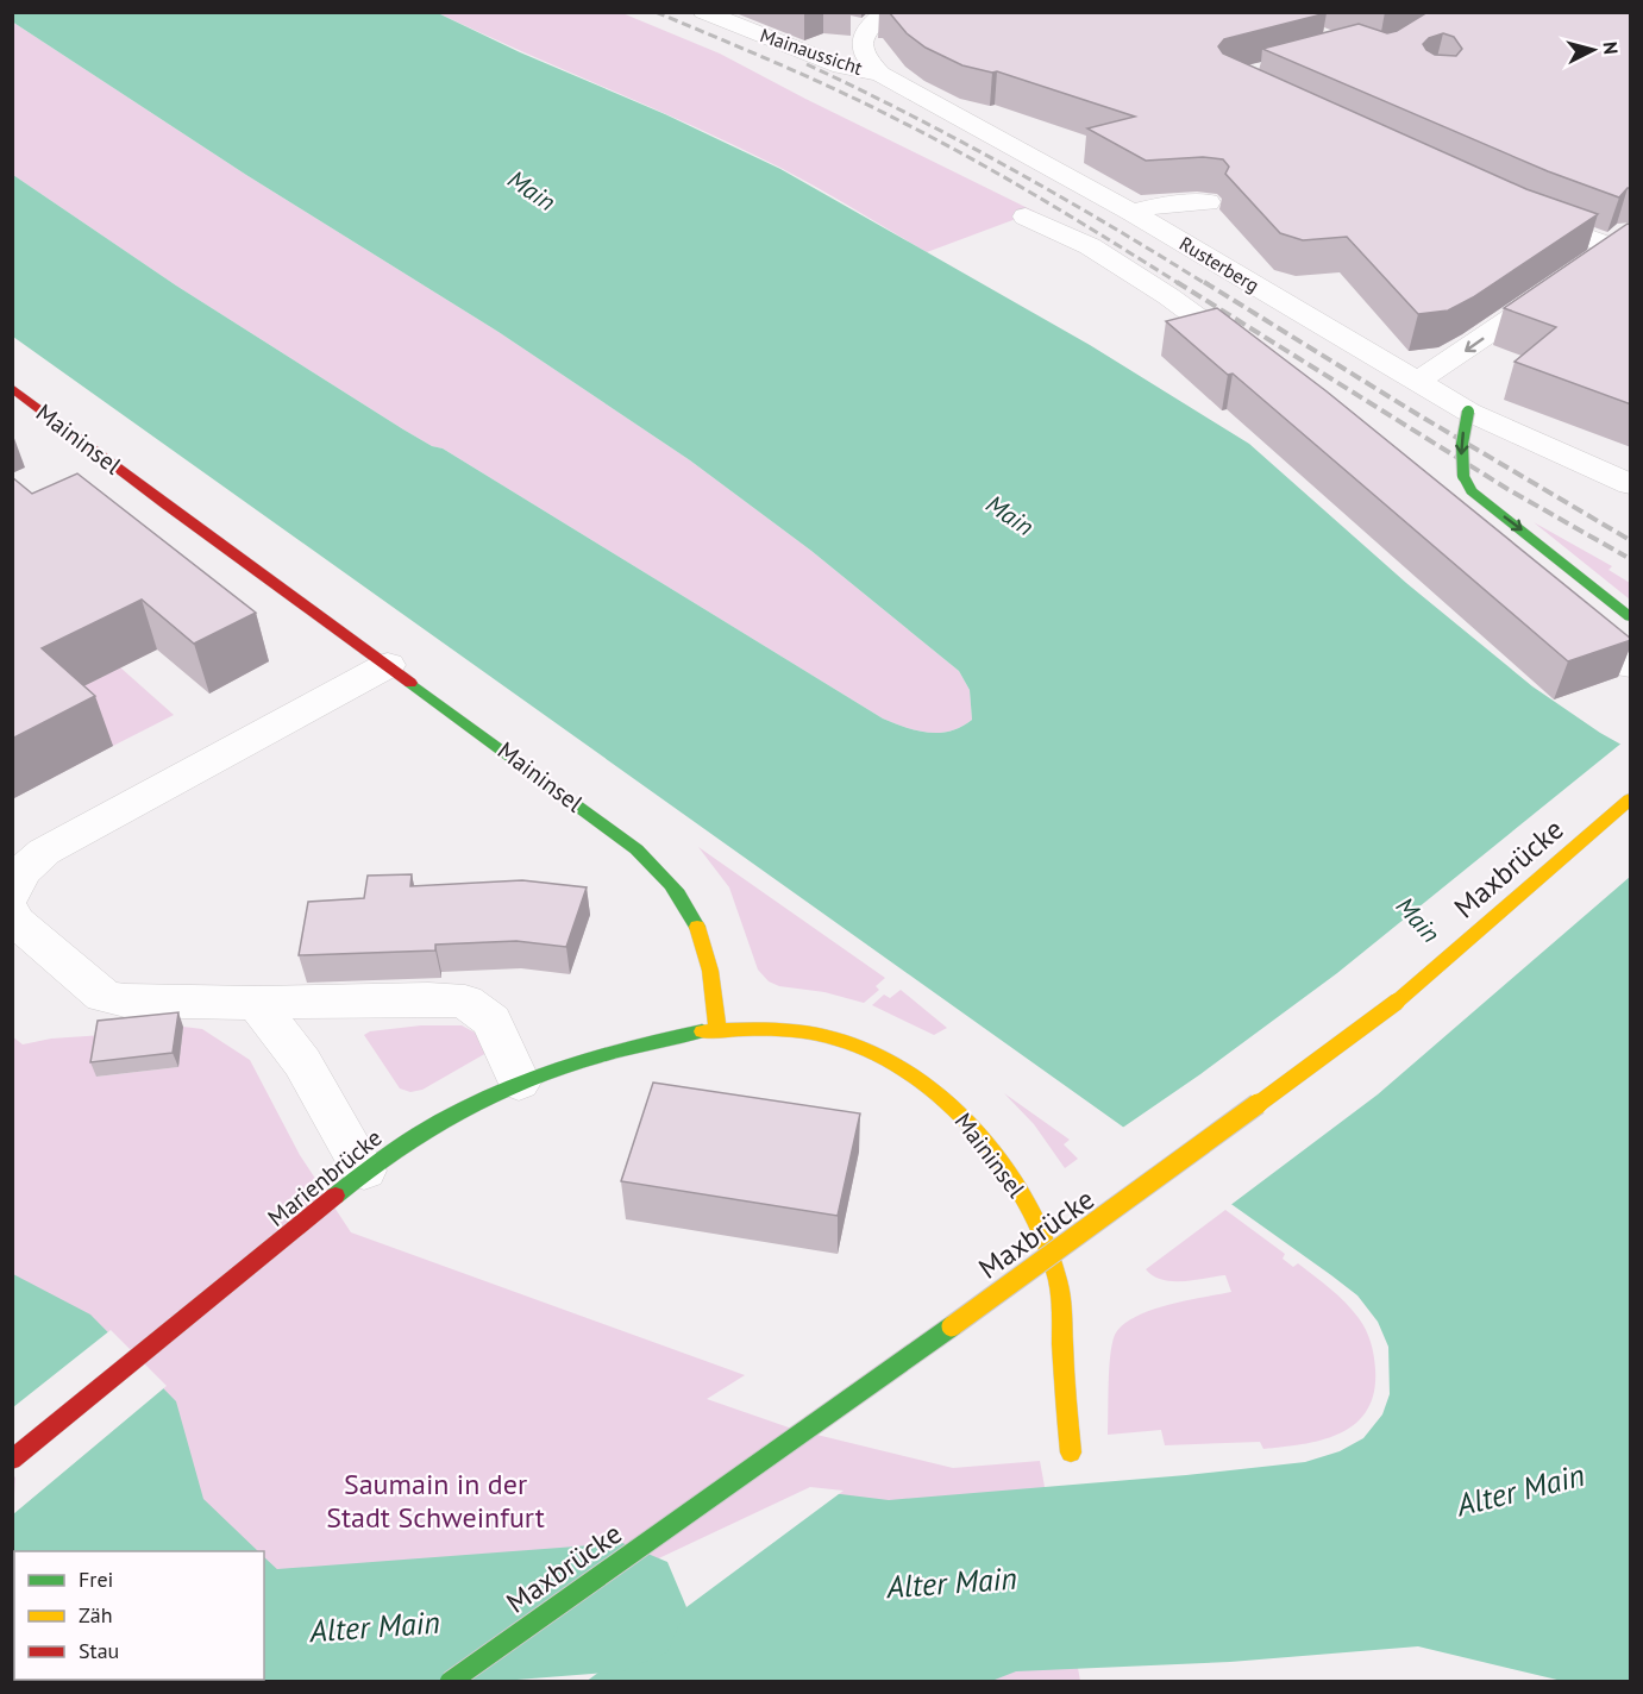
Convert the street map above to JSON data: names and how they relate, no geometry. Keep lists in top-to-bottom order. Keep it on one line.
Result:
{"streets":{"street":["Mainaussicht","Rusterberg","Maininsel","Maxbrücke","Marienbrücke"]},"crossings":[["Mainaussicht","Rusterberg"],["Maininsel","Marienbrücke"]],"water":["Main","Alter Main"],"parks":["Saumain in der Stadt Schweinfurt"],"legend":["Frei","Zäh","Stau"],"north":"right"}
